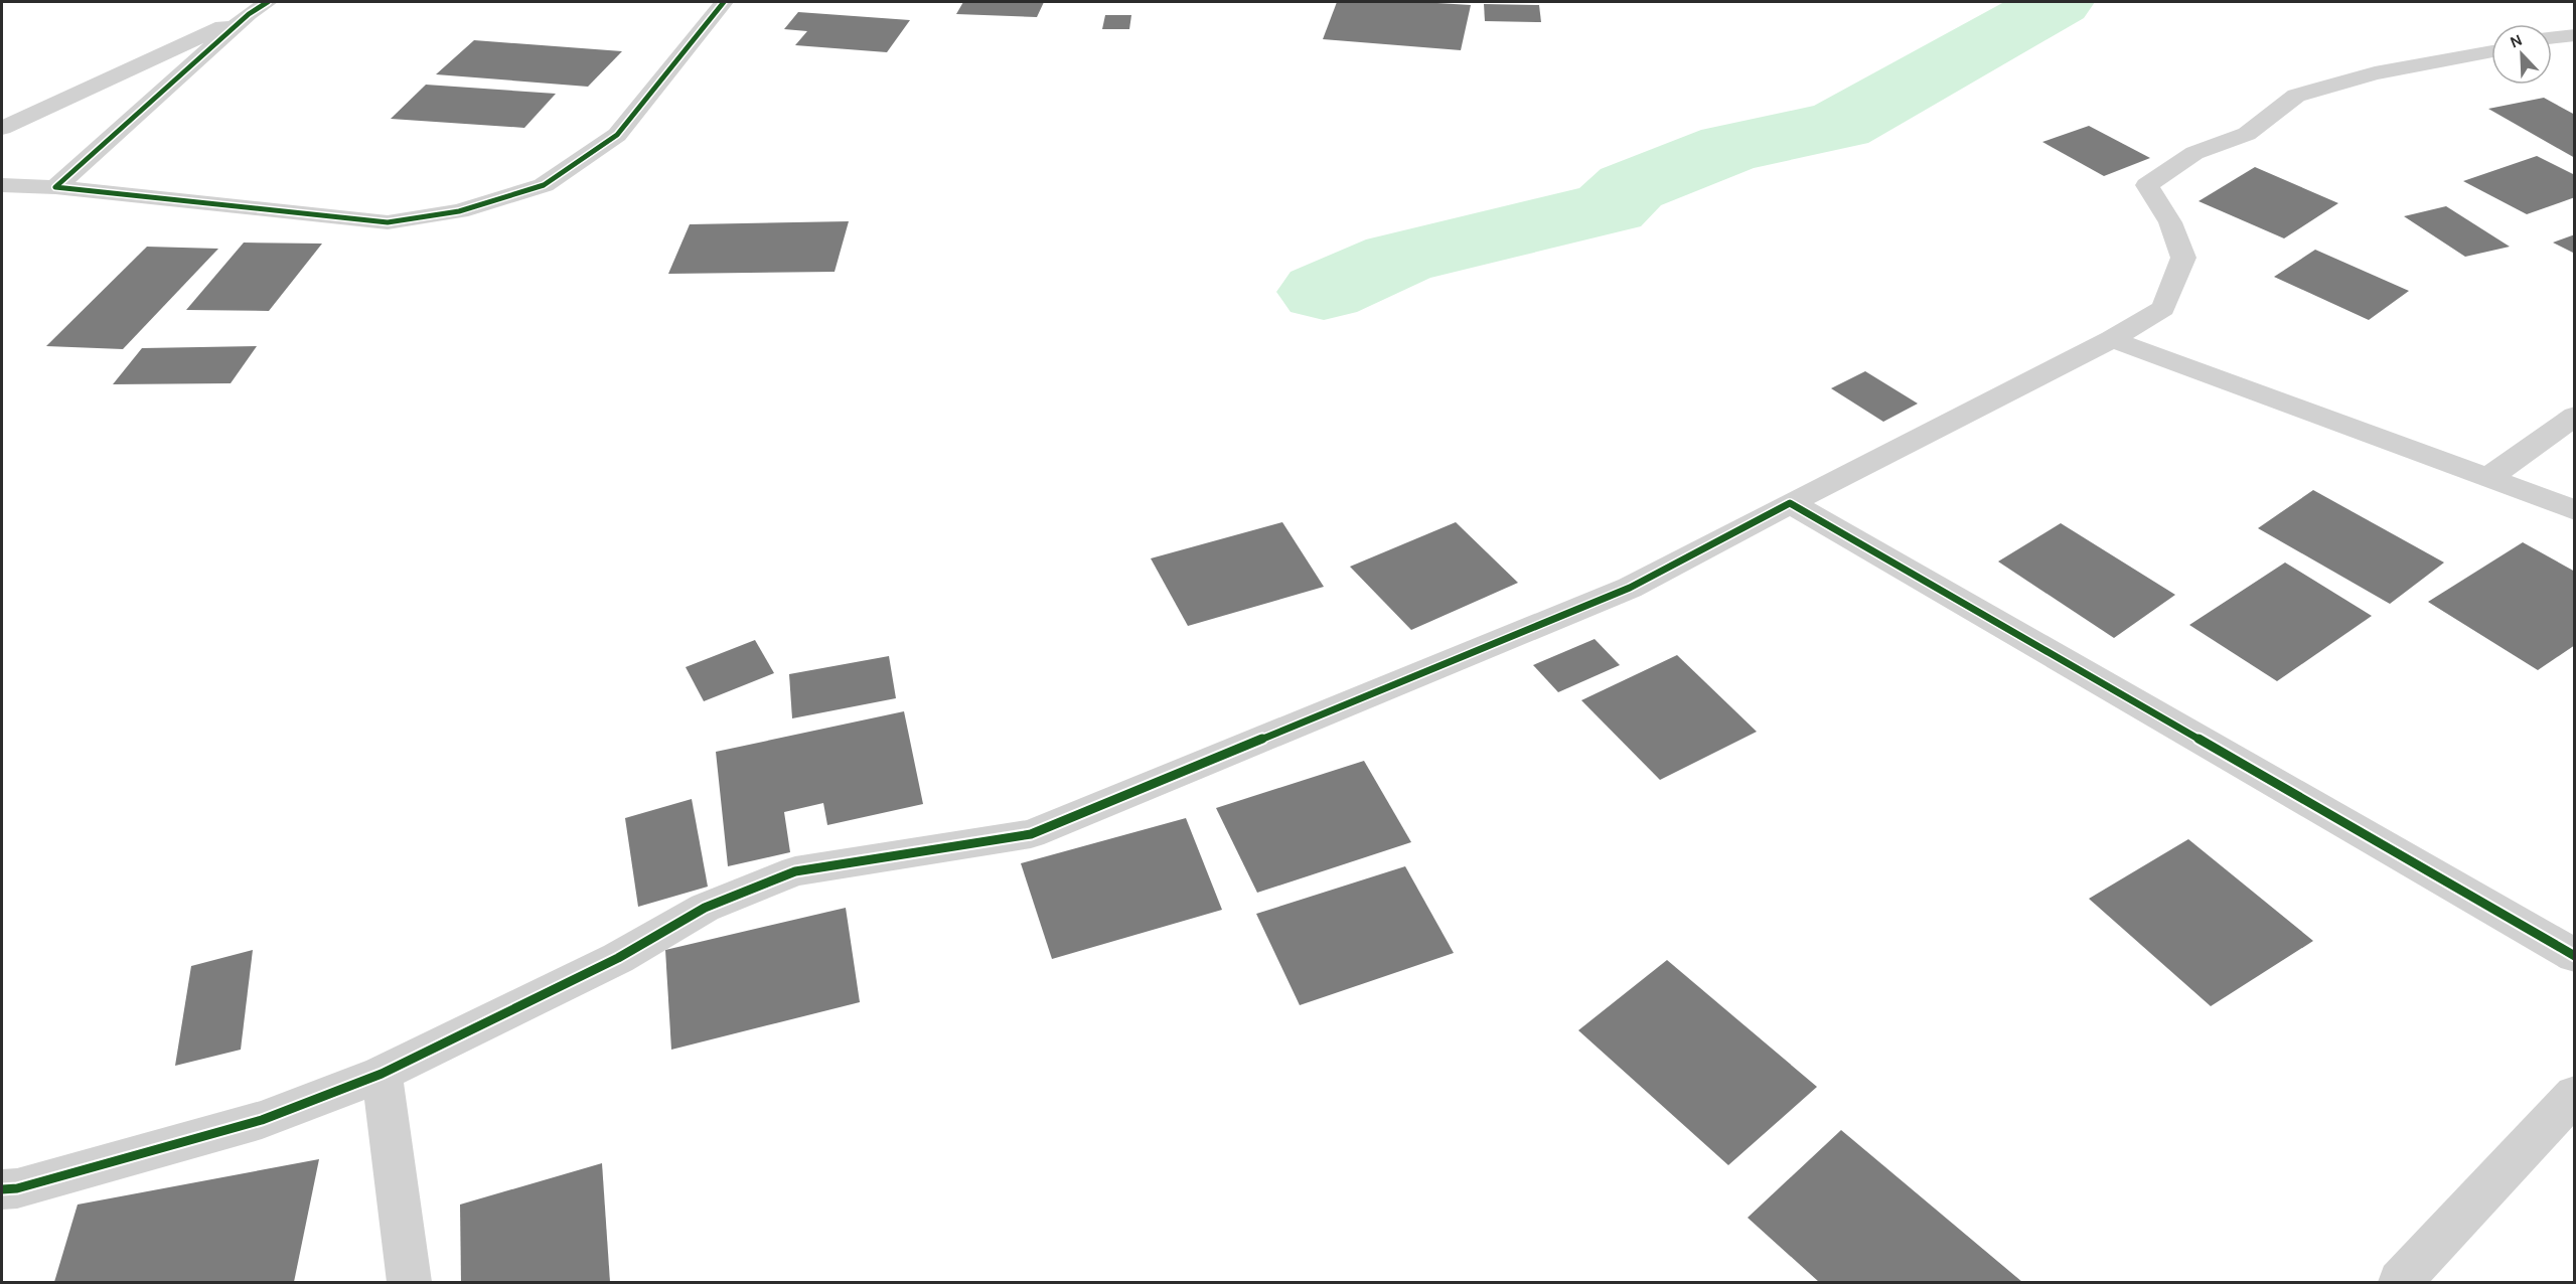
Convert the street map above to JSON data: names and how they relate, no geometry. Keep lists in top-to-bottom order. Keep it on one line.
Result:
{"north":"top left"}
